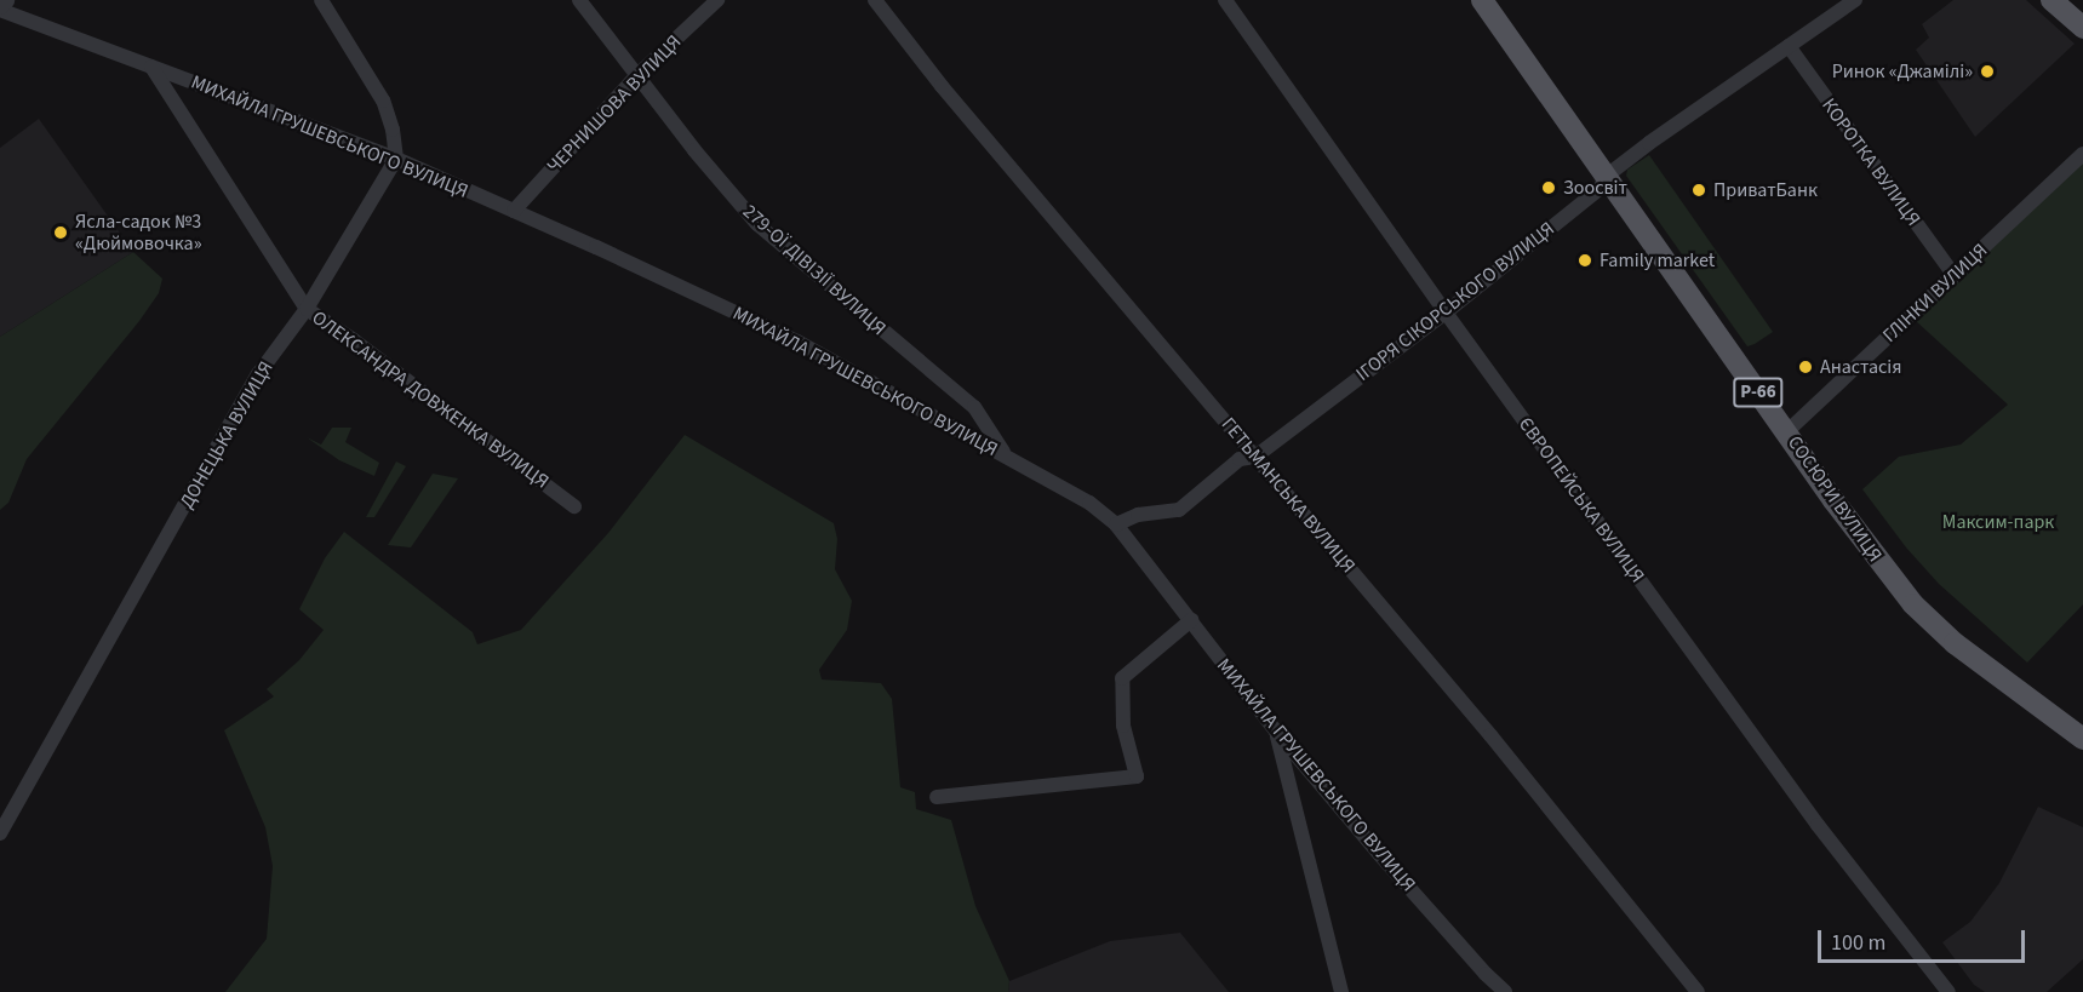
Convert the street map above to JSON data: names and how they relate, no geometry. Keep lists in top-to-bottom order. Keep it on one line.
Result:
{"streets":{"main road":["Р-66","СОСЮРИ ВУЛИЦЯ"],"street":["ЧЕРНИШОВА ВУЛИЦЯ","МИХАЙЛА ГРУШЕВСЬКОГО ВУЛИЦЯ","КОРОТКА ВУЛИЦЯ","279-ОЇ ДІВІЗІЇ ВУЛИЦЯ","ГЛІНКИ ВУЛИЦЯ","ІГОРЯ СІКОРСЬКОГО ВУЛИЦЯ","ОЛЕКСАНДРА ДОВЖЕНКА ВУЛИЦЯ","ДОНЕЦЬКА ВУЛИЦЯ","ГЕТЬМАНСЬКА ВУЛИЦЯ","ЄВРОПЕЙСЬКА ВУЛИЦЯ"]},"crossings":[["ЧЕРНИШОВА ВУЛИЦЯ","МИХАЙЛА ГРУШЕВСЬКОГО ВУЛИЦЯ"],["ЧЕРНИШОВА ВУЛИЦЯ","279-ОЇ ДІВІЗІЇ ВУЛИЦЯ"],["МИХАЙЛА ГРУШЕВСЬКОГО ВУЛИЦЯ","279-ОЇ ДІВІЗІЇ ВУЛИЦЯ"],["МИХАЙЛА ГРУШЕВСЬКОГО ВУЛИЦЯ","ІГОРЯ СІКОРСЬКОГО ВУЛИЦЯ"],["МИХАЙЛА ГРУШЕВСЬКОГО ВУЛИЦЯ","ОЛЕКСАНДРА ДОВЖЕНКА ВУЛИЦЯ"],["МИХАЙЛА ГРУШЕВСЬКОГО ВУЛИЦЯ","ДОНЕЦЬКА ВУЛИЦЯ"],["КОРОТКА ВУЛИЦЯ","ГЛІНКИ ВУЛИЦЯ"],["КОРОТКА ВУЛИЦЯ","ІГОРЯ СІКОРСЬКОГО ВУЛИЦЯ"],["ГЛІНКИ ВУЛИЦЯ","СОСЮРИ ВУЛИЦЯ"],["ІГОРЯ СІКОРСЬКОГО ВУЛИЦЯ","ГЕТЬМАНСЬКА ВУЛИЦЯ"],["ІГОРЯ СІКОРСЬКОГО ВУЛИЦЯ","СОСЮРИ ВУЛИЦЯ"],["ІГОРЯ СІКОРСЬКОГО ВУЛИЦЯ","ЄВРОПЕЙСЬКА ВУЛИЦЯ"],["ОЛЕКСАНДРА ДОВЖЕНКА ВУЛИЦЯ","ДОНЕЦЬКА ВУЛИЦЯ"]],"parks":["Максим-парк"],"places":["Ринок «Джамілі»","Зоосвіт","ПриватБанк","Ясла-садок №3 «Дюймовочка»","Family market","Анастасія"],"scale_bar":"100 m"}
